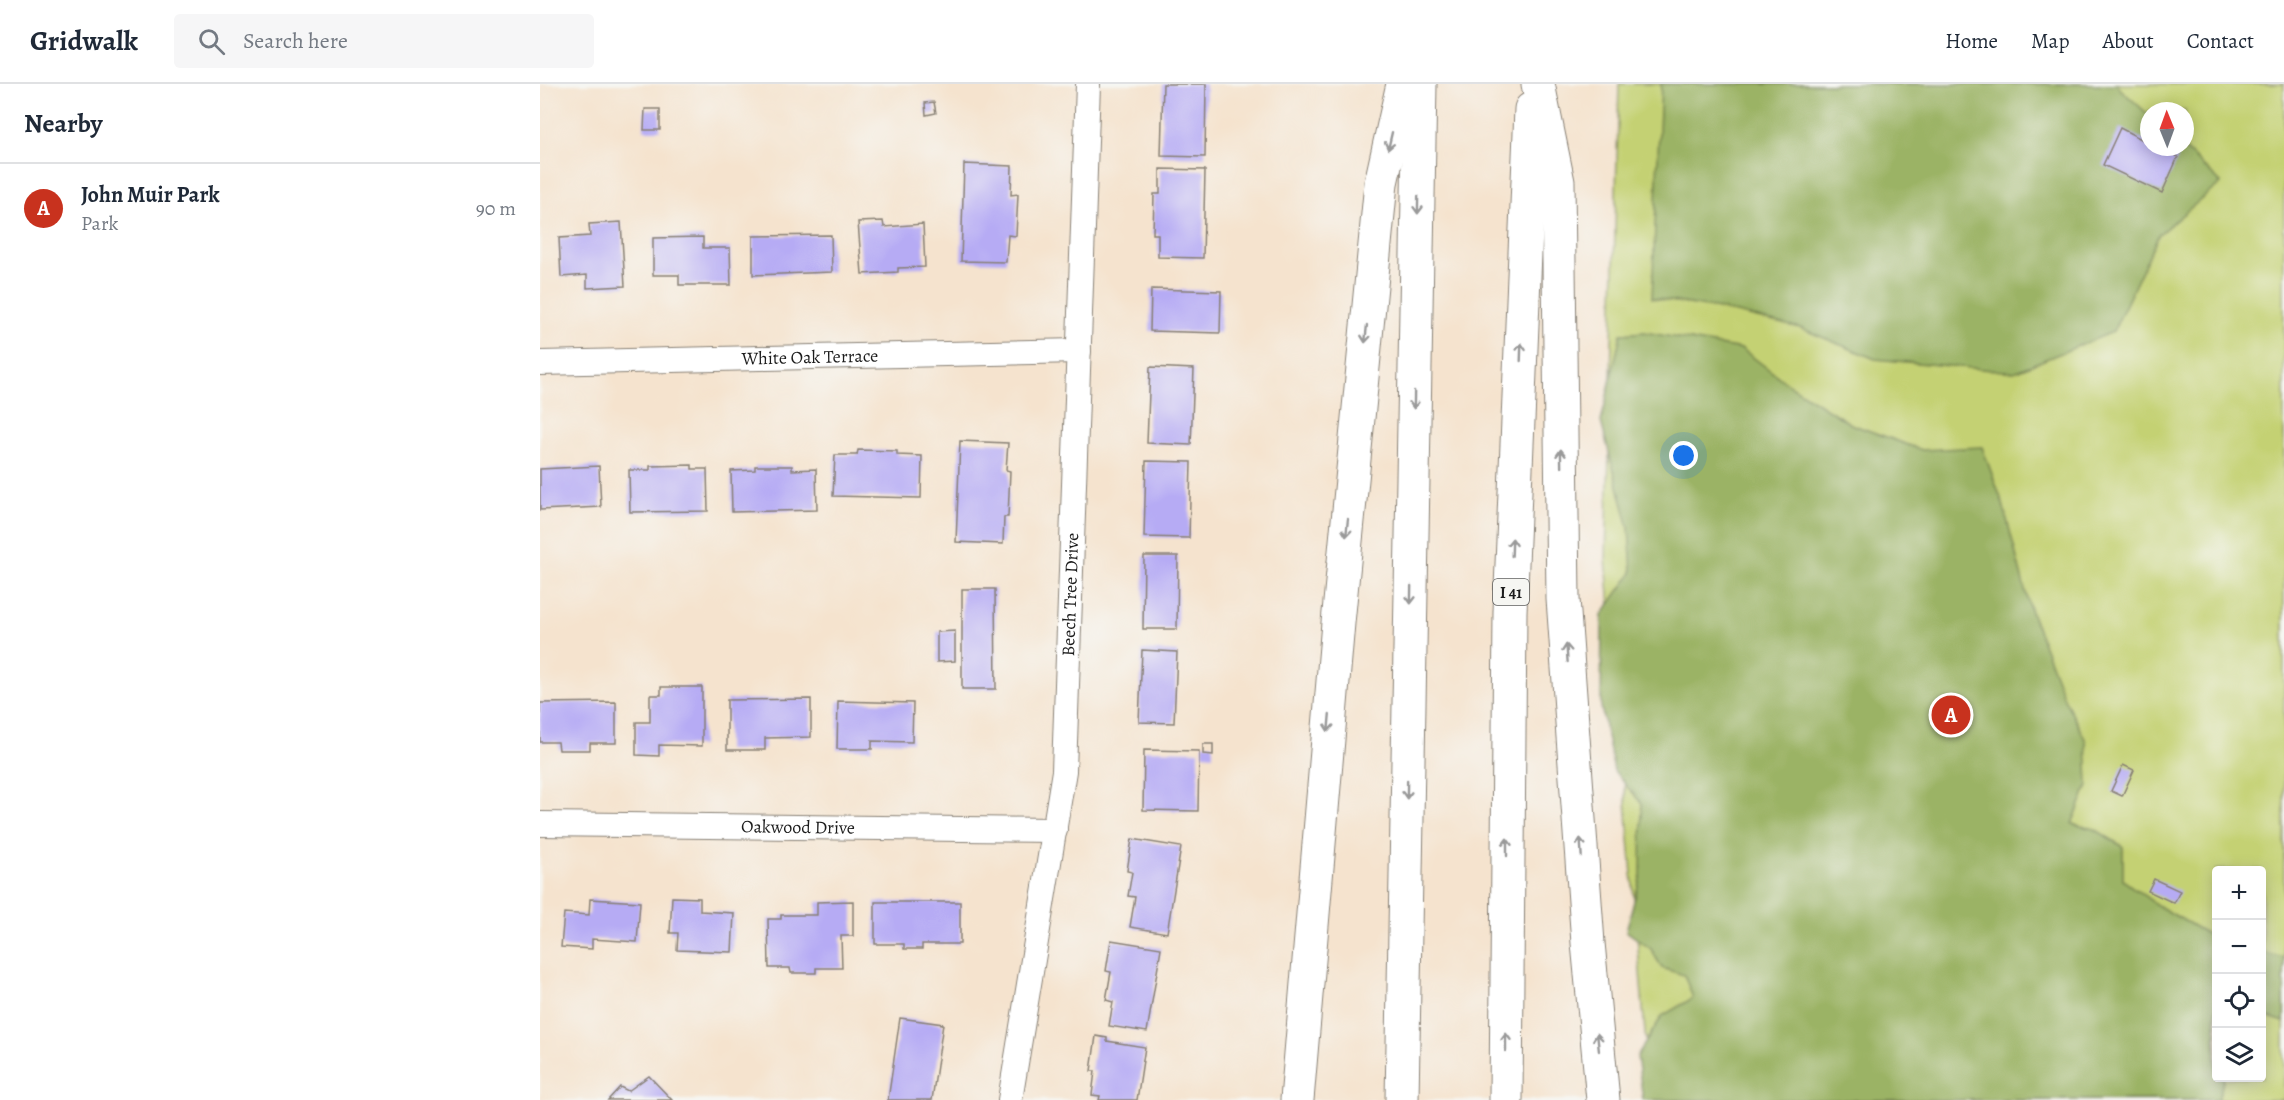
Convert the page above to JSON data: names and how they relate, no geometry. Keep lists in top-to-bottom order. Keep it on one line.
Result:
{"streets":{"highway":["I 41"],"street":["White Oak Terrace","Beech Tree Drive","Oakwood Drive"]},"crossings":[["White Oak Terrace","Beech Tree Drive"],["Beech Tree Drive","Oakwood Drive"]],"north":"top","page":{"header":"Gridwalk","search":"Search here","nav":["Home","Map","About","Contact"],"heading":"Nearby","list":[{"mark":"A","name":"John Muir Park","note":"Park","value":"90 m"}],"pins":"A","map_buttons":["+","−"]}}
